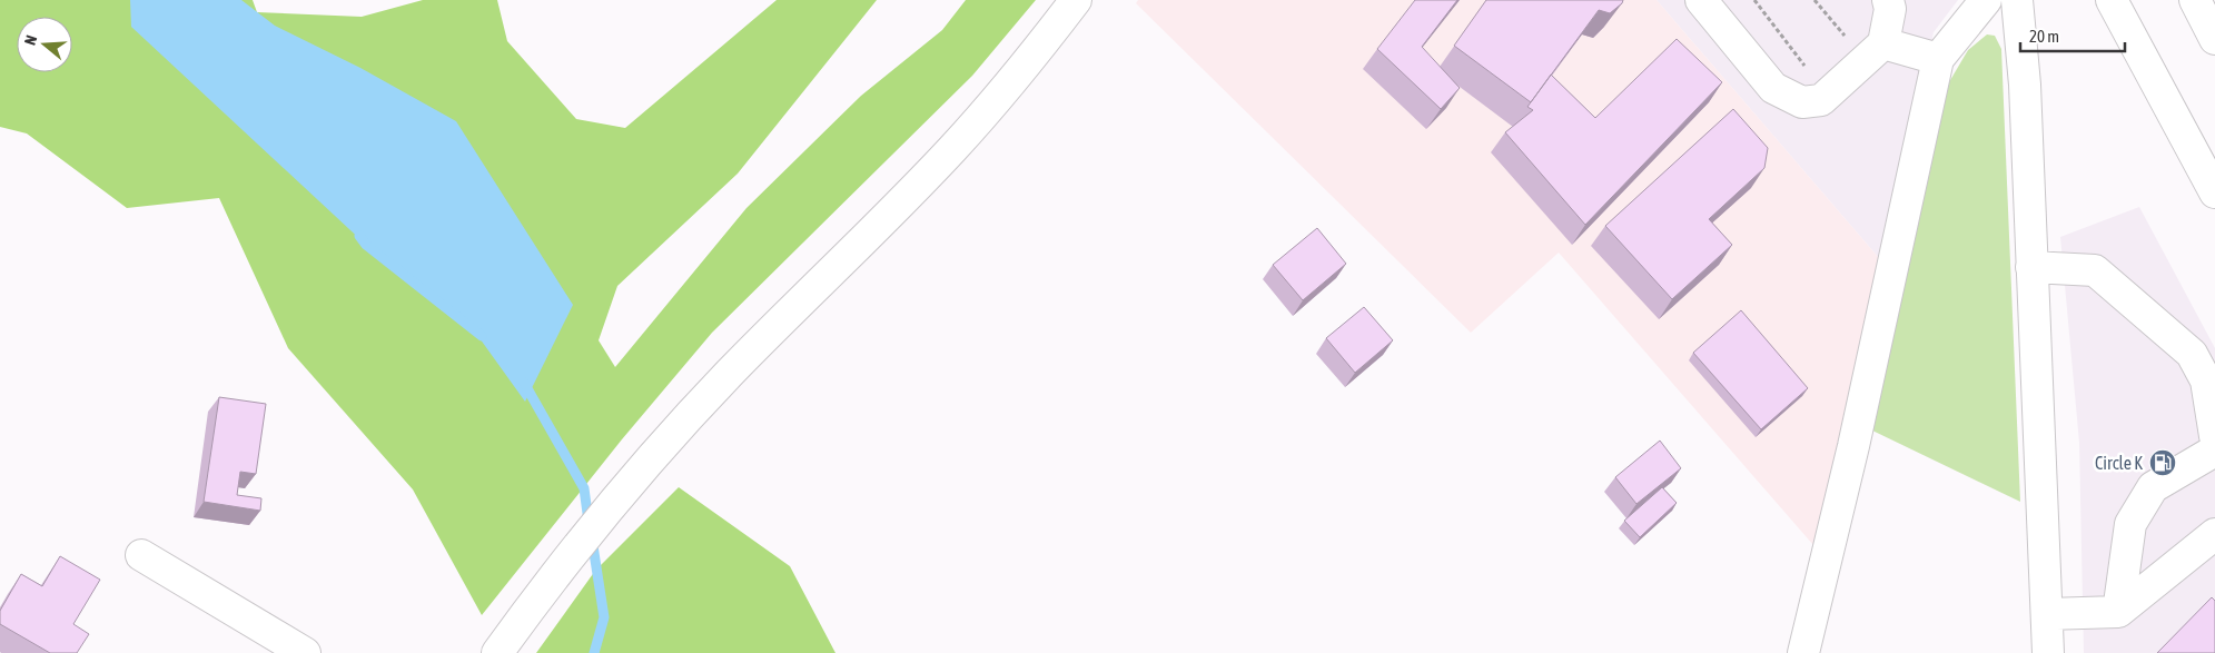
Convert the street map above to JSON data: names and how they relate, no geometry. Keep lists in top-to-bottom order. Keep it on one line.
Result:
{"places":{"fuel station":["Circle K"]},"scale_bar":"20 m","north":"left"}
